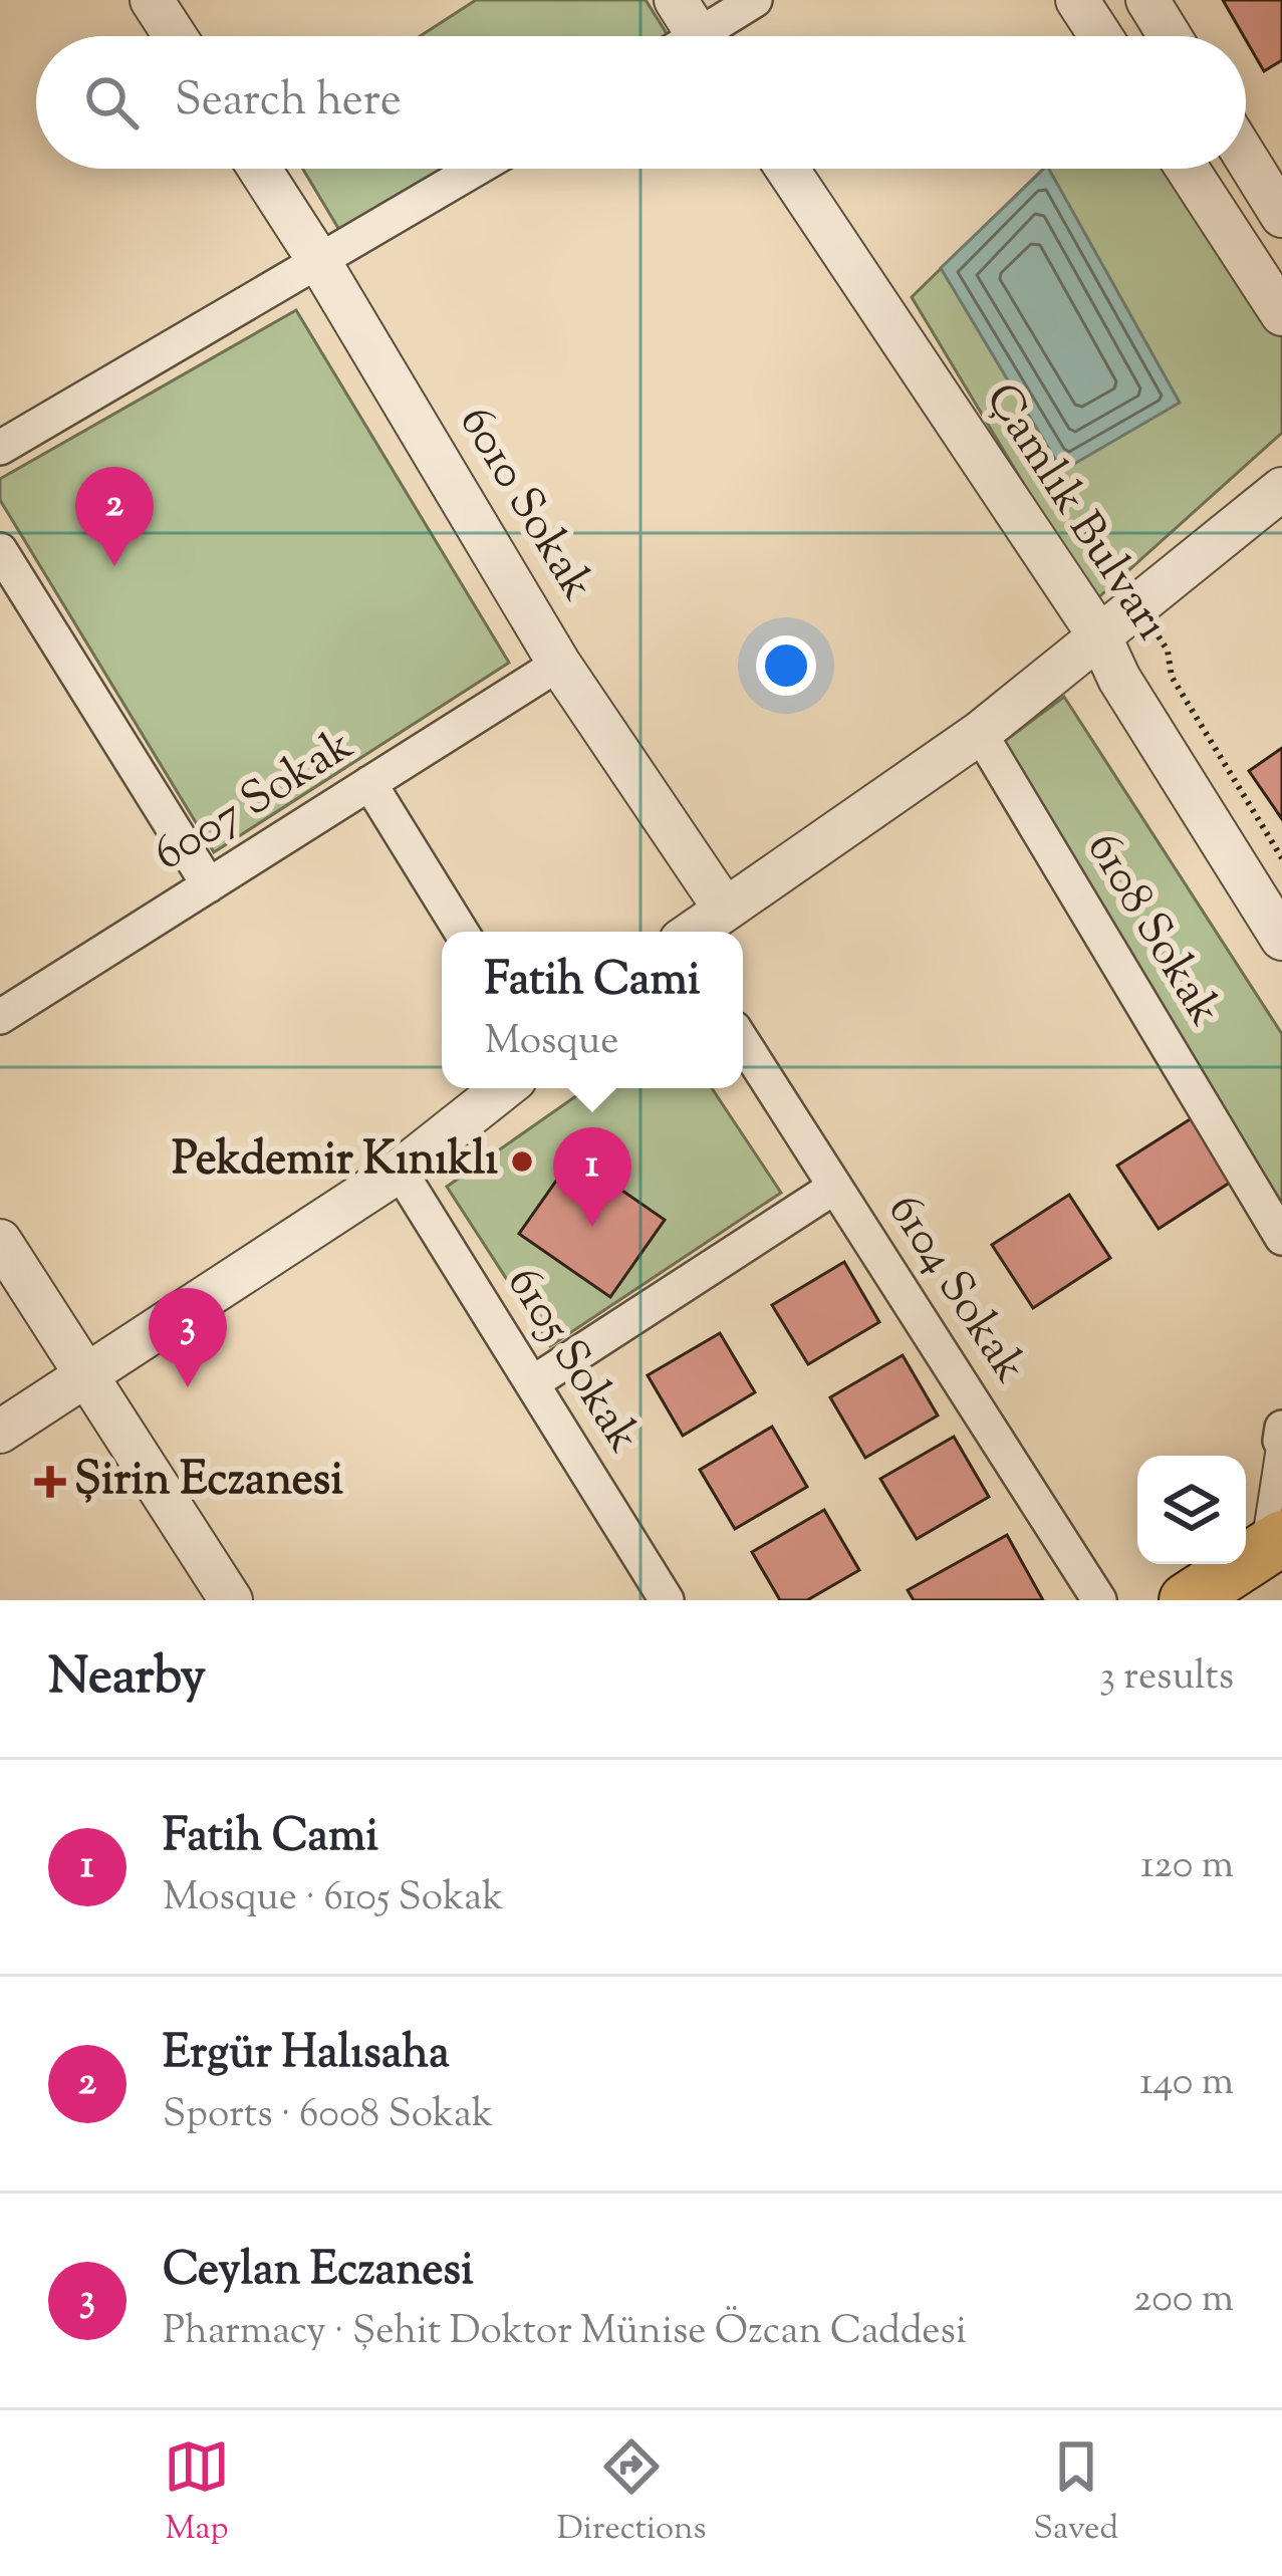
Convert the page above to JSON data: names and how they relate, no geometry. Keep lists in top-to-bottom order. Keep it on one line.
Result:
{"streets":{"street":["6010 Sokak","Çamlık Bulvarı","6007 Sokak","6108 Sokak","6104 Sokak","6105 Sokak"]},"crossings":[["6010 Sokak","6007 Sokak"]],"places":{"other":["Pekdemir Kınıklı"],"health":["Şirin Eczanesi"]},"page":{"search":"Search here","pins":["2","1","3"],"popup":["Fatih Cami","Mosque"],"heading":["Nearby","3 results"],"list":[{"mark":"1","name":"Fatih Cami","note":"Mosque · 6105 Sokak","value":"120 m"},{"mark":"2","name":"Ergür Halısaha","note":"Sports · 6008 Sokak","value":"140 m"},{"mark":"3","name":"Ceylan Eczanesi","note":"Pharmacy · Şehit Doktor Münise Özcan Caddesi","value":"200 m"}],"nav":["Map","Directions","Saved"]}}
